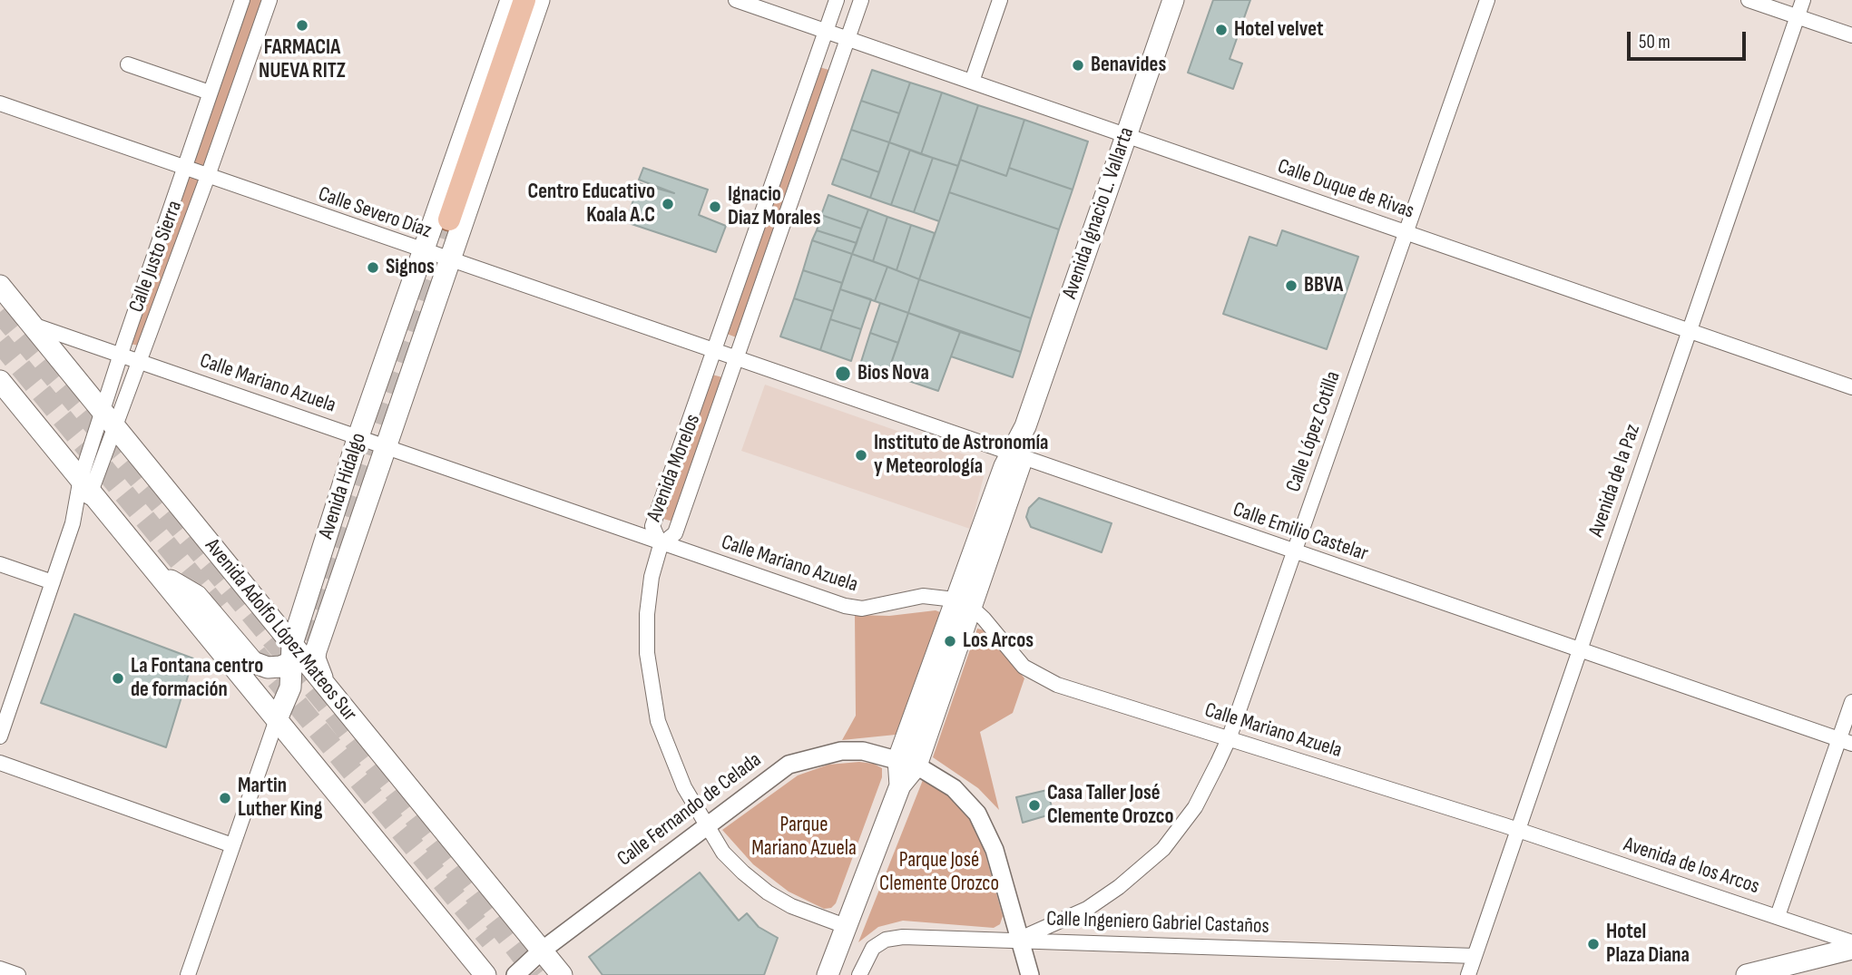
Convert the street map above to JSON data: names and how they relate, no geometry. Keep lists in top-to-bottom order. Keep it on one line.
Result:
{"streets":{"main road":["Avenida Ignacio L. Vallarta","Avenida Hidalgo","Avenida Adolfo López Mateos Sur"],"street":["Calle Duque de Rivas","Calle Severo Díaz","Calle Justo Sierra","Calle Mariano Azuela","Calle López Cotilla","Avenida Morelos","Avenida de la Paz","Calle Emilio Castelar","Calle Fernando de Celada","Avenida de los Arcos","Calle Ingeniero Gabriel Castaños"]},"crossings":[["Calle Duque de Rivas","Avenida Ignacio L. Vallarta"],["Calle Duque de Rivas","Calle López Cotilla"],["Calle Duque de Rivas","Avenida Morelos"],["Calle Duque de Rivas","Avenida de la Paz"],["Calle Severo Díaz","Calle Justo Sierra"],["Calle Severo Díaz","Avenida Morelos"],["Calle Severo Díaz","Avenida Hidalgo"],["Calle Severo Díaz","Calle Emilio Castelar"],["Avenida Ignacio L. Vallarta","Calle Mariano Azuela"],["Avenida Ignacio L. Vallarta","Calle Emilio Castelar"],["Avenida Ignacio L. Vallarta","Calle Fernando de Celada"],["Calle Justo Sierra","Calle Mariano Azuela"],["Calle Justo Sierra","Avenida Adolfo López Mateos Sur"],["Calle Mariano Azuela","Calle López Cotilla"],["Calle Mariano Azuela","Avenida Morelos"],["Calle Mariano Azuela","Avenida de la Paz"],["Calle Mariano Azuela","Avenida Hidalgo"],["Calle Mariano Azuela","Avenida Adolfo López Mateos Sur"],["Calle Mariano Azuela","Avenida de los Arcos"],["Calle López Cotilla","Calle Emilio Castelar"],["Calle López Cotilla","Calle Fernando de Celada"],["Calle López Cotilla","Calle Ingeniero Gabriel Castaños"],["Avenida Morelos","Calle Emilio Castelar"],["Avenida de la Paz","Calle Emilio Castelar"],["Avenida de la Paz","Avenida de los Arcos"],["Avenida de la Paz","Calle Ingeniero Gabriel Castaños"],["Avenida Hidalgo","Avenida Adolfo López Mateos Sur"],["Avenida Adolfo López Mateos Sur","Calle Fernando de Celada"],["Calle Fernando de Celada","Calle Ingeniero Gabriel Castaños"]],"parks":["Parque Mariano Azuela","Parque José Clemente Orozco"],"places":["FARMACIA NUEVA RITZ","Hotel velvet","Benavides","Centro Educativo Koala A.C","Ignacio Diaz Morales","Signos","BBVA","Bios Nova","Instituto de Astronomía y Meteorología","Los Arcos","La Fontana centro de formación","Martin Luther King","Casa Taller José Clemente Orozco","Hotel Plaza Diana"],"scale_bar":"50 m"}
